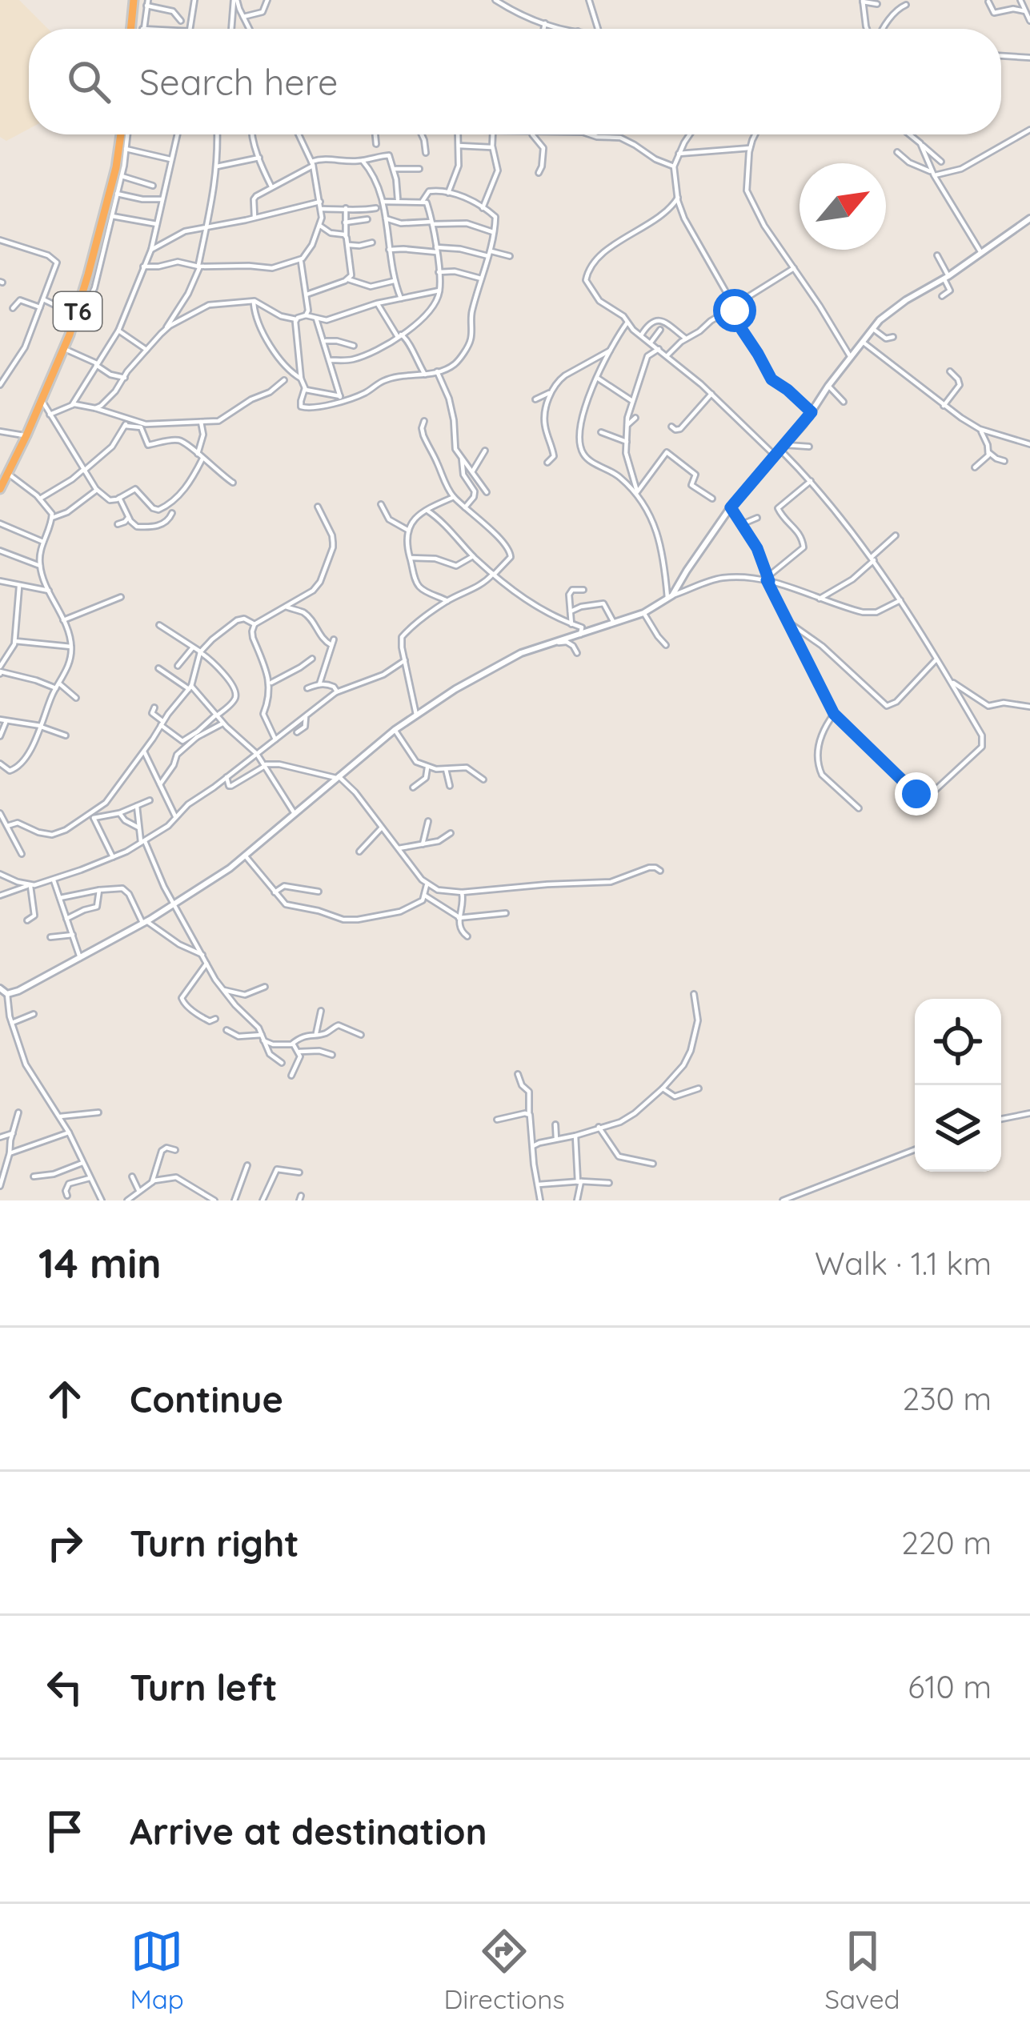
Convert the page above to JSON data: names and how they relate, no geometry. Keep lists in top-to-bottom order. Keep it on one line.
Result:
{"streets":{"highway":["T6"]},"north":"top right","page":{"search":"Search here","heading":["14 min","Walk · 1.1 km"],"list":[["Continue","230 m"],["Turn right","220 m"],["Turn left","610 m"],"Arrive at destination"],"nav":["Map","Directions","Saved"]}}
